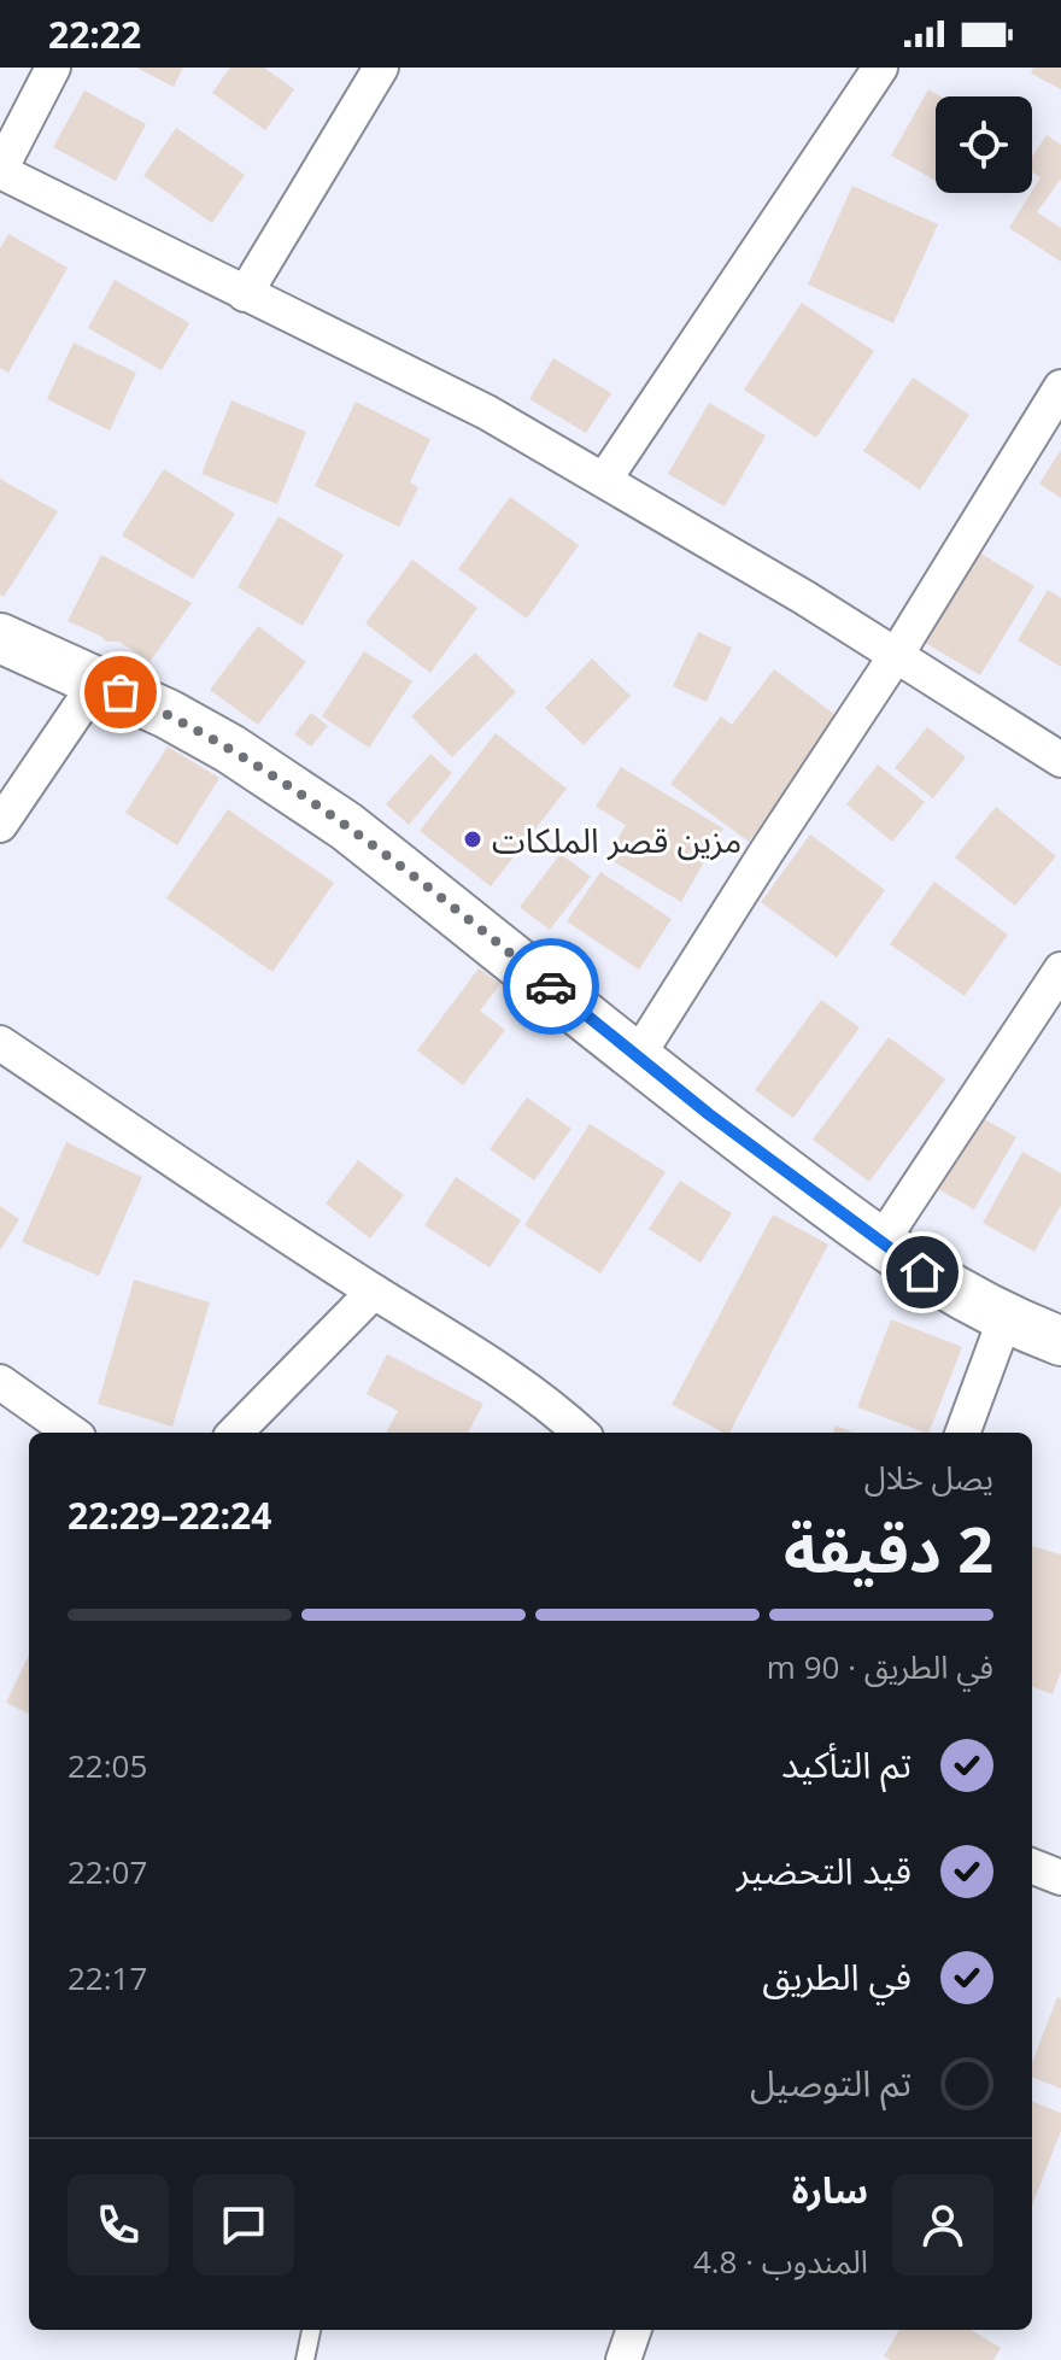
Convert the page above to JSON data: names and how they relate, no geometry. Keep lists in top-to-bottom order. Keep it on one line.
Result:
{"places":["مزين قصر الملكات"],"page":{"status":"22:22","heading":["2 دقيقة","يصل خلال","22:24–22:29"],"panel":["سارة","المندوب · 4.8"],"bar":"في الطريق · 90 m","list":[["تم التأكيد","22:05"],["قيد التحضير","22:07"],["في الطريق","22:17"],"تم التوصيل"]}}
